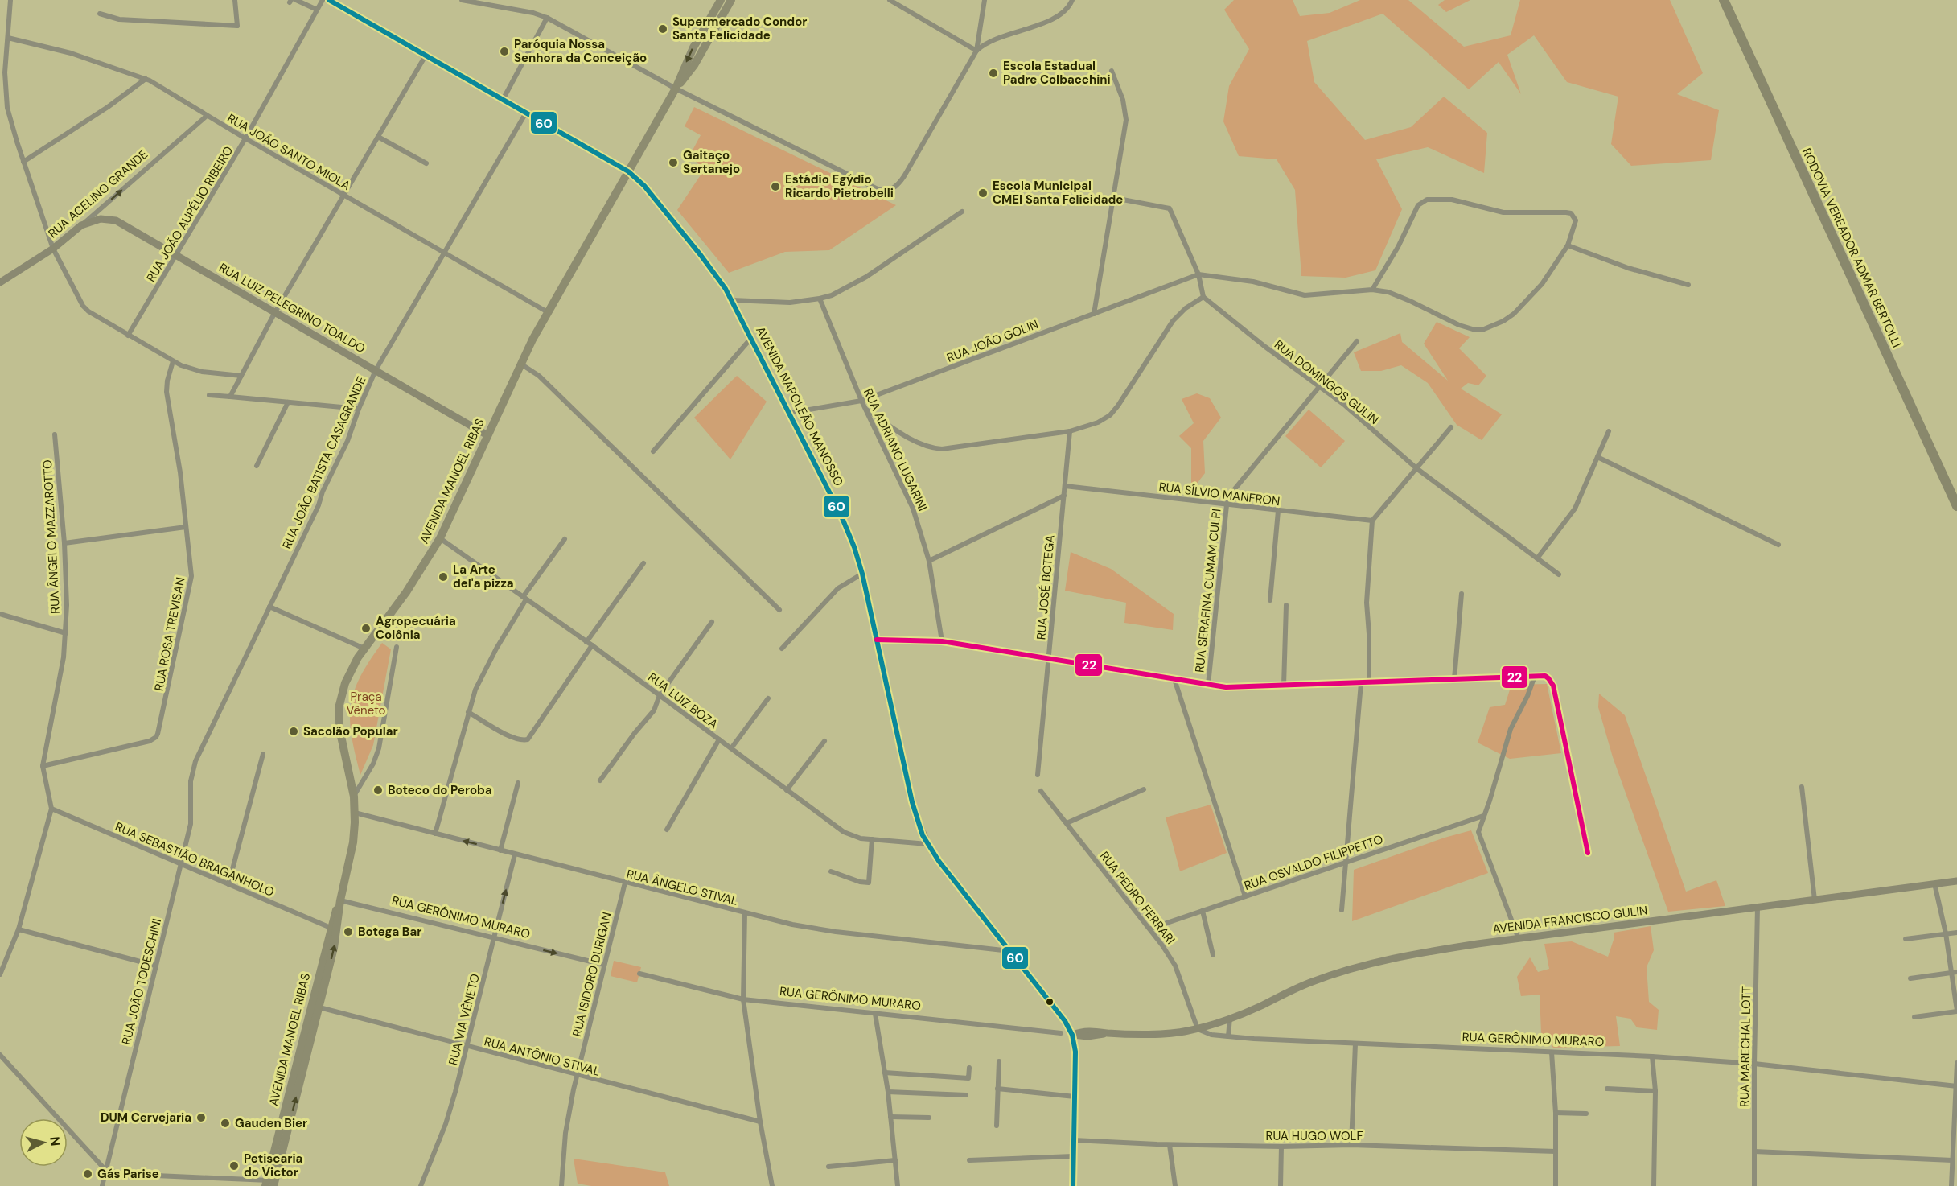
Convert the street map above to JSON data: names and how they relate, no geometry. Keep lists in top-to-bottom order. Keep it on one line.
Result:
{"streets":{"highway":["RODOVIA VEREADOR ADMAR BERTOLLI"],"main road":["AVENIDA MANOEL RIBAS"],"street":["RUA JOÃO SANTO MIOLA","RUA ACELINO GRANDE","RUA JOÃO AURÉLIO RIBEIRO","RUA LUIZ PELEGRINO TOALDO","RUA JOÃO GOLIN","RUA DOMINGOS GULIN","AVENIDA NAPOLEÃO MANOSSO","RUA ADRIANO LUGARINI","RUA JOÃO BATISTA CASAGRANDE","RUA SÍLVIO MANFRON","RUA ÂNGELO MAZZAROTTO","RUA JOSÉ BOTEGA","RUA SERAFINA CUMAM CULPI","RUA ROSA TREVISAN","RUA LUIZ BOZA","RUA SEBASTIÃO BRAGANHOLO","RUA OSVALDO FILIPPETTO","RUA ÂNGELO STIVAL","RUA PEDRO FERRARI","RUA GERÔNIMO MURARO","AVENIDA FRANCISCO GULIN","RUA ISIDORO DURIGAN","RUA JOÃO TODESCHINI","RUA VIA VÊNETO","RUA MARECHAL LOTT","RUA ANTÔNIO STIVAL","RUA HUGO WOLF"]},"crossings":[["RUA JOÃO SANTO MIOLA","RUA ACELINO GRANDE"],["RUA JOÃO SANTO MIOLA","RUA JOÃO AURÉLIO RIBEIRO"],["RUA JOÃO SANTO MIOLA","RUA JOÃO BATISTA CASAGRANDE"],["RUA JOÃO SANTO MIOLA","AVENIDA MANOEL RIBAS"],["RUA ACELINO GRANDE","RUA LUIZ PELEGRINO TOALDO"],["RUA JOÃO AURÉLIO RIBEIRO","RUA LUIZ PELEGRINO TOALDO"],["RUA LUIZ PELEGRINO TOALDO","RUA JOÃO BATISTA CASAGRANDE"],["RUA LUIZ PELEGRINO TOALDO","AVENIDA MANOEL RIBAS"],["RUA JOÃO GOLIN","AVENIDA NAPOLEÃO MANOSSO"],["RUA JOÃO GOLIN","RUA ADRIANO LUGARINI"],["RUA DOMINGOS GULIN","RUA SERAFINA CUMAM CULPI"],["AVENIDA NAPOLEÃO MANOSSO","AVENIDA MANOEL RIBAS"],["AVENIDA NAPOLEÃO MANOSSO","RUA LUIZ BOZA"],["AVENIDA NAPOLEÃO MANOSSO","RUA ÂNGELO STIVAL"],["AVENIDA NAPOLEÃO MANOSSO","RUA GERÔNIMO MURARO"],["RUA JOÃO BATISTA CASAGRANDE","RUA JOÃO TODESCHINI"],["AVENIDA MANOEL RIBAS","RUA LUIZ BOZA"],["AVENIDA MANOEL RIBAS","RUA SEBASTIÃO BRAGANHOLO"],["AVENIDA MANOEL RIBAS","RUA ÂNGELO STIVAL"],["AVENIDA MANOEL RIBAS","RUA GERÔNIMO MURARO"],["AVENIDA MANOEL RIBAS","RUA ANTÔNIO STIVAL"],["RUA SÍLVIO MANFRON","RUA JOSÉ BOTEGA"],["RUA SÍLVIO MANFRON","RUA SERAFINA CUMAM CULPI"],["RUA ÂNGELO MAZZAROTTO","RUA ROSA TREVISAN"],["RUA ÂNGELO MAZZAROTTO","RUA SEBASTIÃO BRAGANHOLO"],["RUA SEBASTIÃO BRAGANHOLO","RUA JOÃO TODESCHINI"],["RUA OSVALDO FILIPPETTO","RUA PEDRO FERRARI"],["RUA ÂNGELO STIVAL","RUA ISIDORO DURIGAN"],["RUA ÂNGELO STIVAL","RUA VIA VÊNETO"],["RUA PEDRO FERRARI","RUA GERÔNIMO MURARO"],["RUA PEDRO FERRARI","AVENIDA FRANCISCO GULIN"],["RUA GERÔNIMO MURARO","AVENIDA FRANCISCO GULIN"],["RUA GERÔNIMO MURARO","RUA ISIDORO DURIGAN"],["RUA GERÔNIMO MURARO","RUA VIA VÊNETO"],["RUA GERÔNIMO MURARO","RUA MARECHAL LOTT"],["AVENIDA FRANCISCO GULIN","RUA MARECHAL LOTT"],["RUA ISIDORO DURIGAN","RUA ANTÔNIO STIVAL"],["RUA VIA VÊNETO","RUA ANTÔNIO STIVAL"]],"one_way":["RUA ACELINO GRANDE"],"parks":["Praça Vêneto"],"places":["Supermercado Condor Santa Felicidade","Paróquia Nossa Senhora da Conceição","Escola Estadual Padre Colbacchini","Gaitaço Sertanejo","Estádio Egýdio Ricardo Pietrobelli","Escola Municipal CMEI Santa Felicidade","La Arte del'a pizza","Agropecuária Colônia","Sacolão Popular","Boteco do Peroba","Botega Bar","DUM Cervejaria","Gauden Bier","Petiscaria do Victor","Gás Parise"],"lines":["transit line 60","transit line 22"],"north":"right"}
